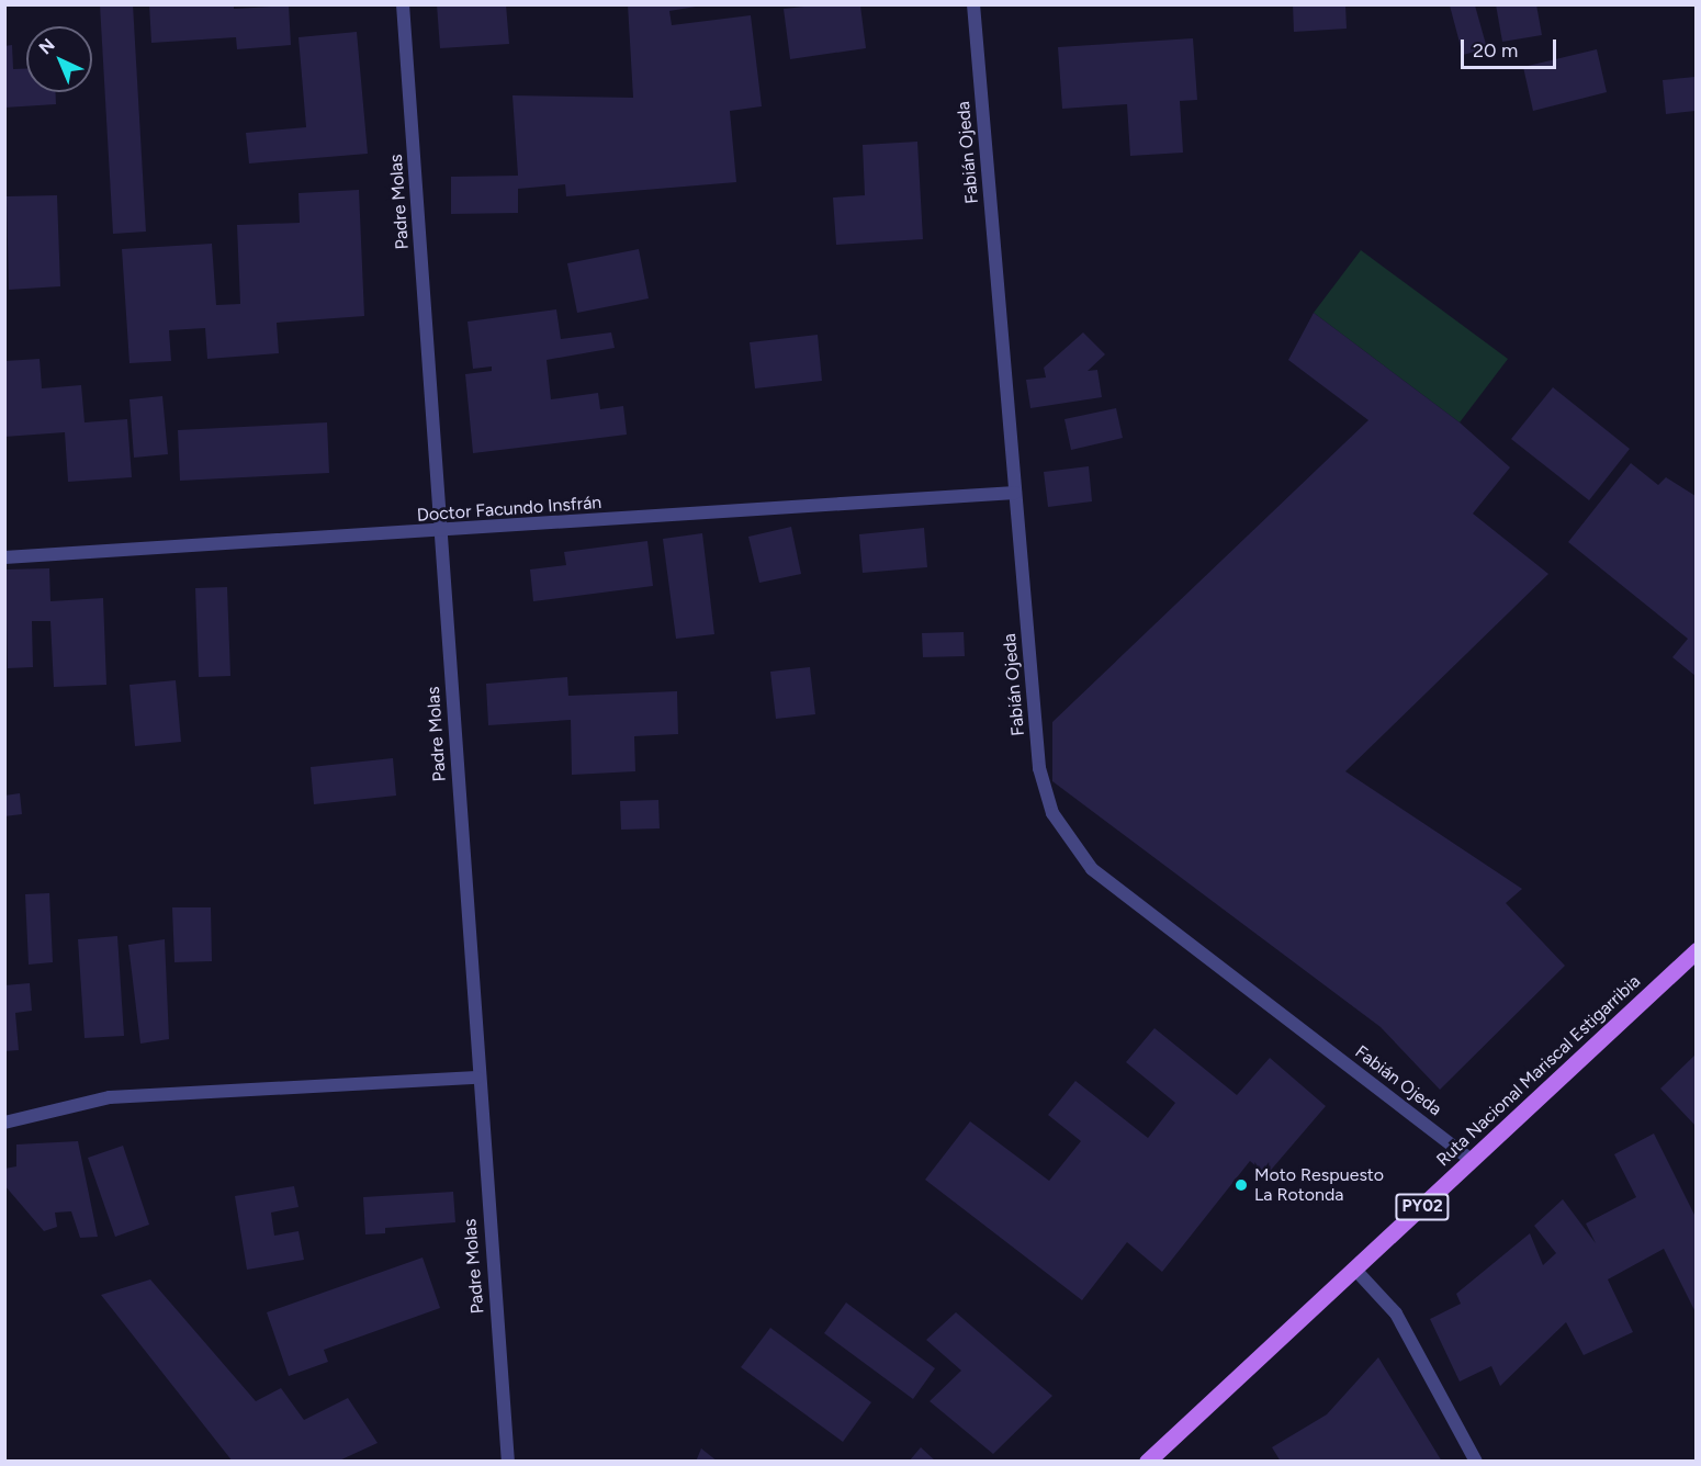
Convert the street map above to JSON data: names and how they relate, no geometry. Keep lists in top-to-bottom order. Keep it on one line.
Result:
{"streets":{"main road":["Ruta Nacional Mariscal Estigarribia","PY02"],"street":["Fabián Ojeda","Padre Molas","Doctor Facundo Insfrán"]},"crossings":[["Fabián Ojeda","Doctor Facundo Insfrán"],["Fabián Ojeda","Ruta Nacional Mariscal Estigarribia"],["Padre Molas","Doctor Facundo Insfrán"]],"places":["Moto Respuesto La Rotonda"],"scale_bar":"20 m","north":"top left"}
